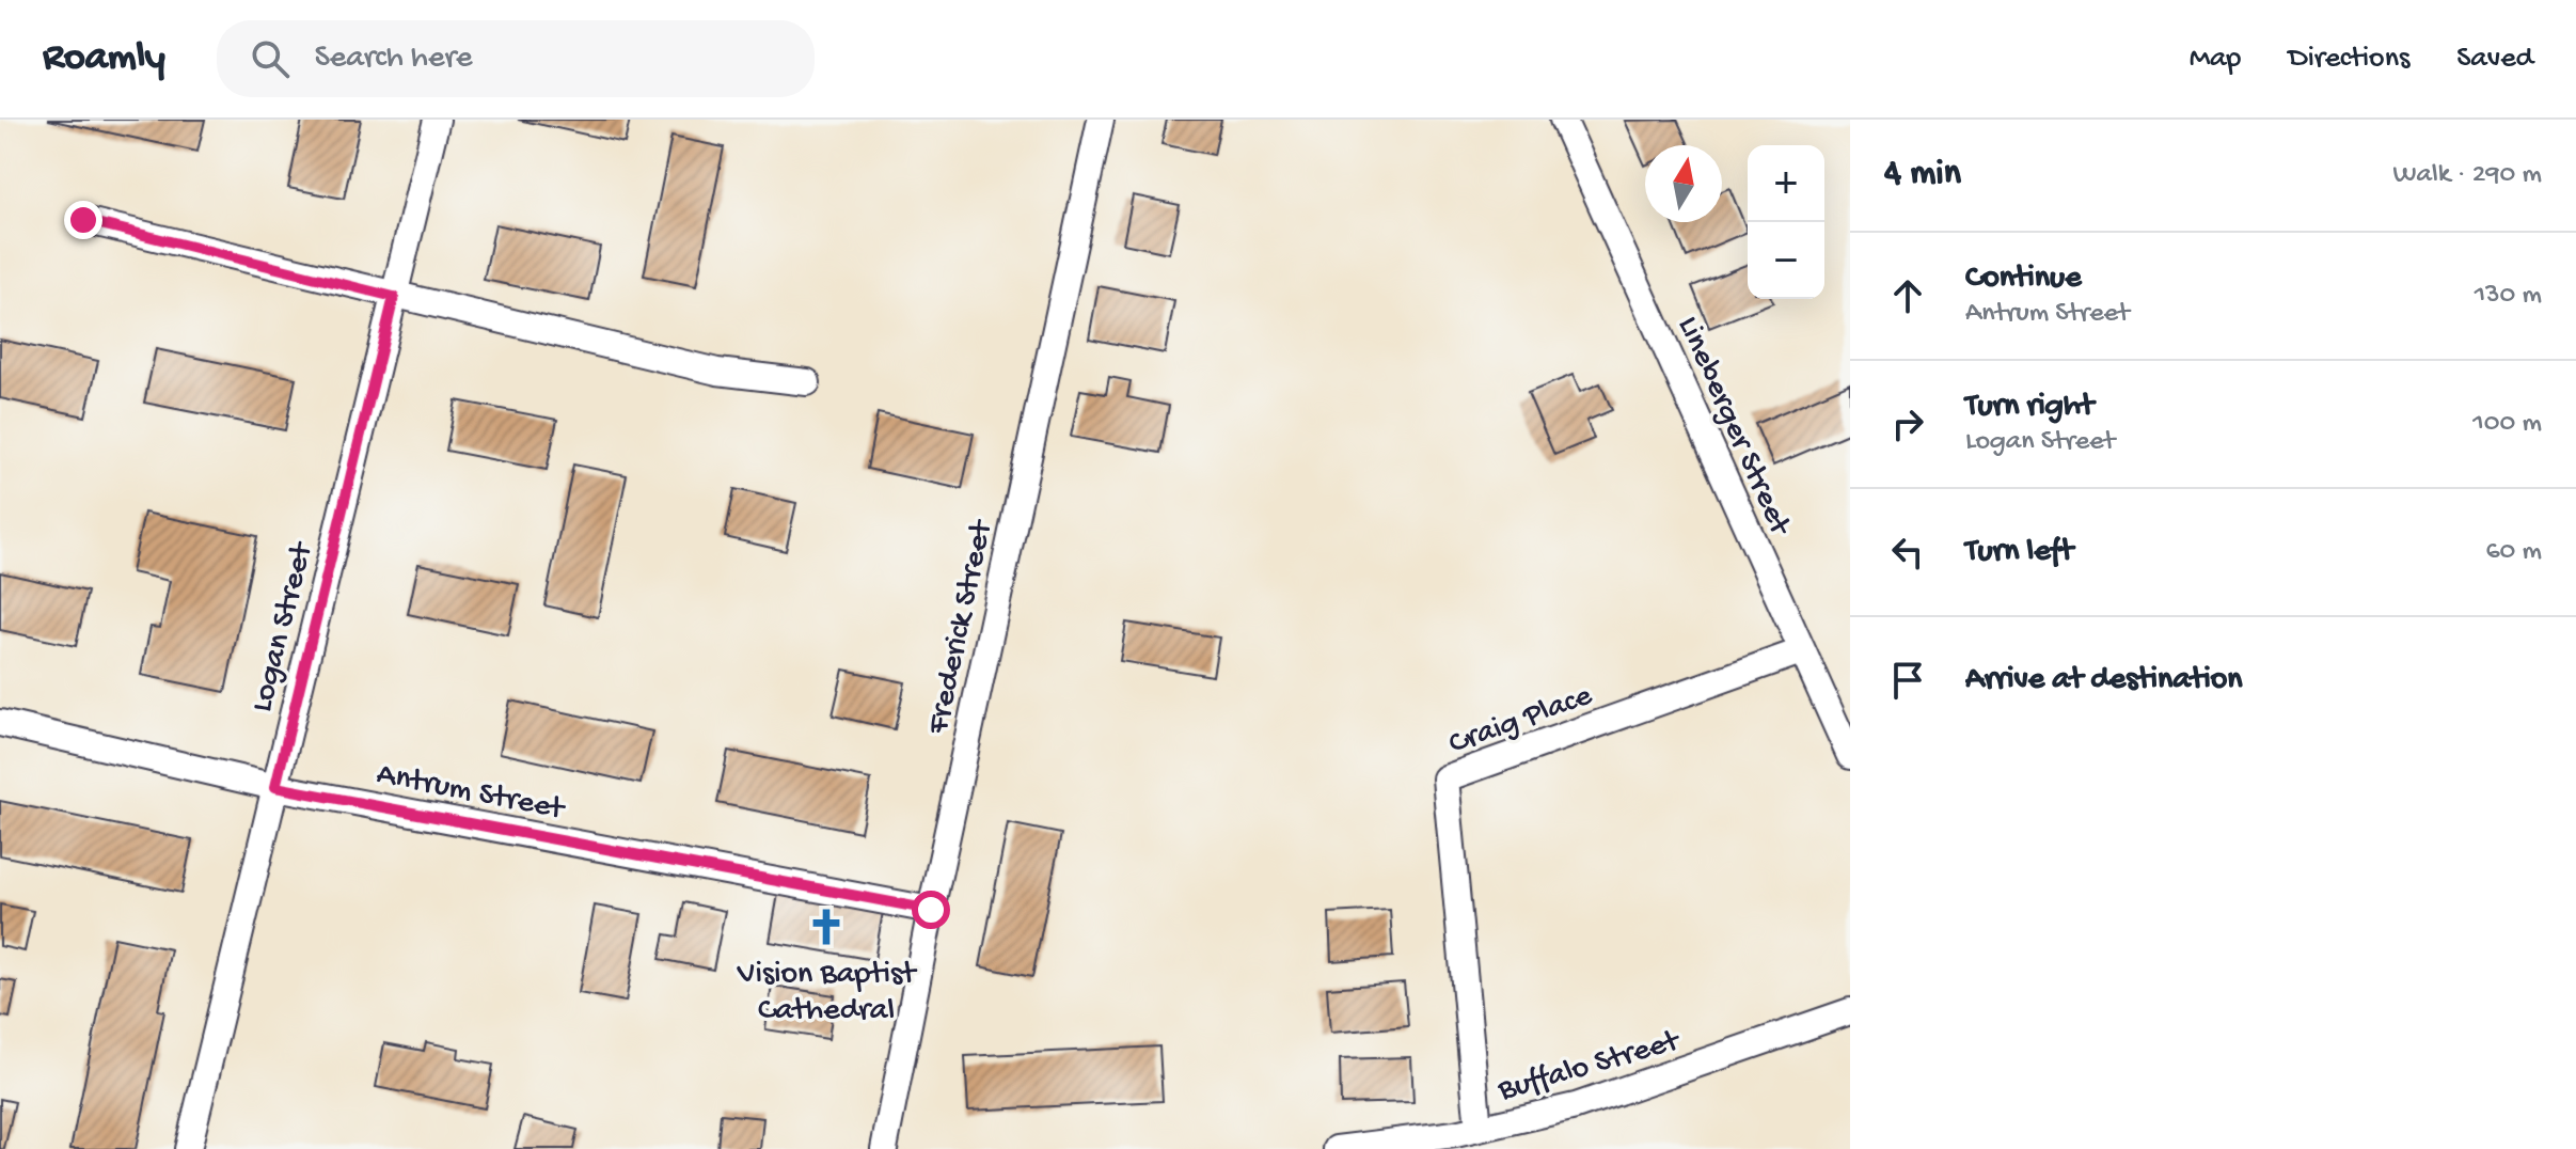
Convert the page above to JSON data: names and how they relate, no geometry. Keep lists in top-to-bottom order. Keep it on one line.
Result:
{"streets":{"street":["Lineberger Street","Logan Street","Frederick Street","Craig Place","Antrum Street","Buffalo Street"]},"crossings":[["Lineberger Street","Craig Place"],["Logan Street","Antrum Street"],["Frederick Street","Antrum Street"],["Craig Place","Buffalo Street"]],"places":{"church":["Vision Baptist Cathedral"]},"north":"top","page":{"header":"Roamly","search":"Search here","nav":["Map","Directions","Saved"],"heading":["4 min","Walk · 290 m"],"map_buttons":["+","−"],"list":[["Continue","Antrum Street","130 m"],["Turn right","Logan Street","100 m"],["Turn left","60 m"],"Arrive at destination"]}}
